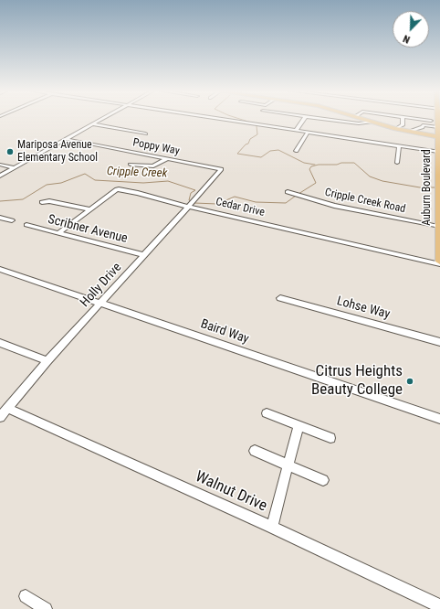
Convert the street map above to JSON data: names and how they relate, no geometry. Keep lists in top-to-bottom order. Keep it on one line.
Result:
{"streets":{"main road":["Auburn Boulevard"],"street":["Poppy Way","Cripple Creek Road","Cedar Drive","Scribner Avenue","Holly Drive","Lohse Way","Baird Way","Walnut Drive"]},"crossings":[["Poppy Way","Holly Drive"],["Auburn Boulevard","Cripple Creek Road"],["Auburn Boulevard","Cedar Drive"],["Cedar Drive","Holly Drive"],["Scribner Avenue","Holly Drive"],["Holly Drive","Baird Way"],["Holly Drive","Walnut Drive"]],"water":["Cripple Creek"],"places":["Mariposa Avenue Elementary School","Citrus Heights Beauty College"],"north":"bottom left"}
